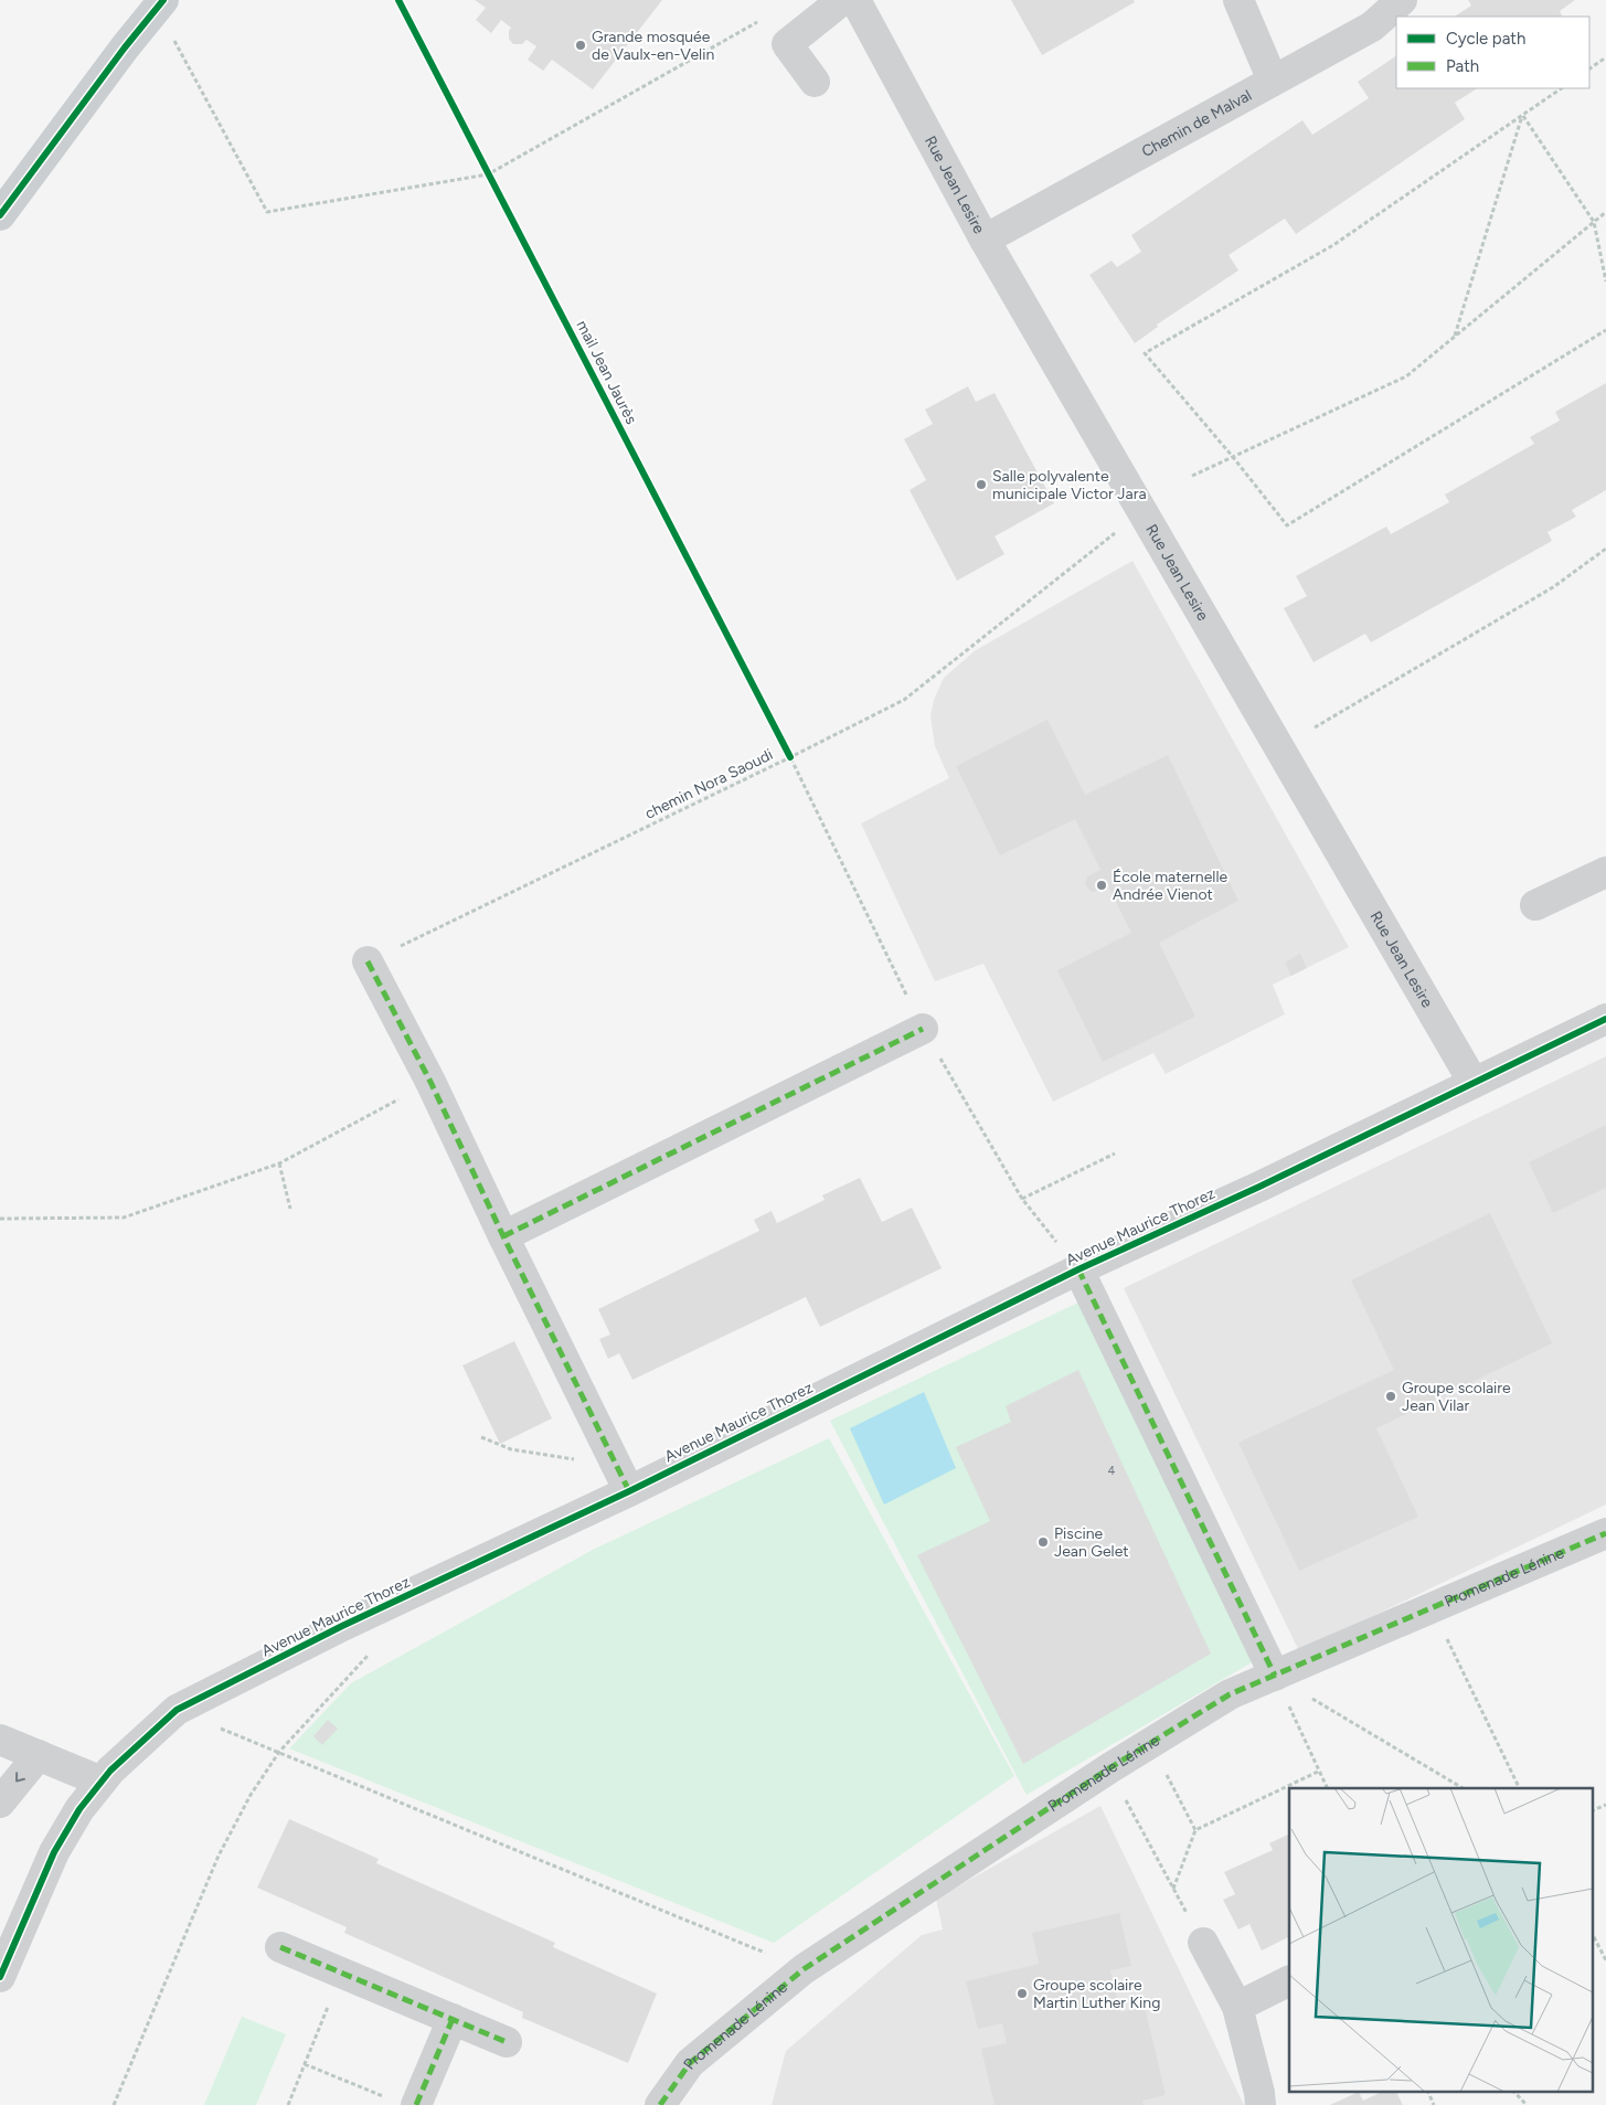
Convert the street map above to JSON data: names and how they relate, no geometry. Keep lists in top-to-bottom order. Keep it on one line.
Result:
{"streets":{"street":["Chemin de Malval","Rue Jean Lesire","Avenue Maurice Thorez","Promenade Lénine"],"path":["chemin Nora Saoudi"],"cycle path":["mail Jean Jaurès"]},"crossings":[["Chemin de Malval","Rue Jean Lesire"],["Rue Jean Lesire","chemin Nora Saoudi"],["Rue Jean Lesire","Avenue Maurice Thorez"],["mail Jean Jaurès","chemin Nora Saoudi"]],"places":["Grande mosquée de Vaulx-en-Velin","Salle polyvalente municipale Victor Jara","École maternelle Andrée Vienot","Groupe scolaire Jean Vilar","Piscine Jean Gelet","Groupe scolaire Martin Luther King"],"house_numbers":["4"],"legend":["Cycle path","Path"]}
